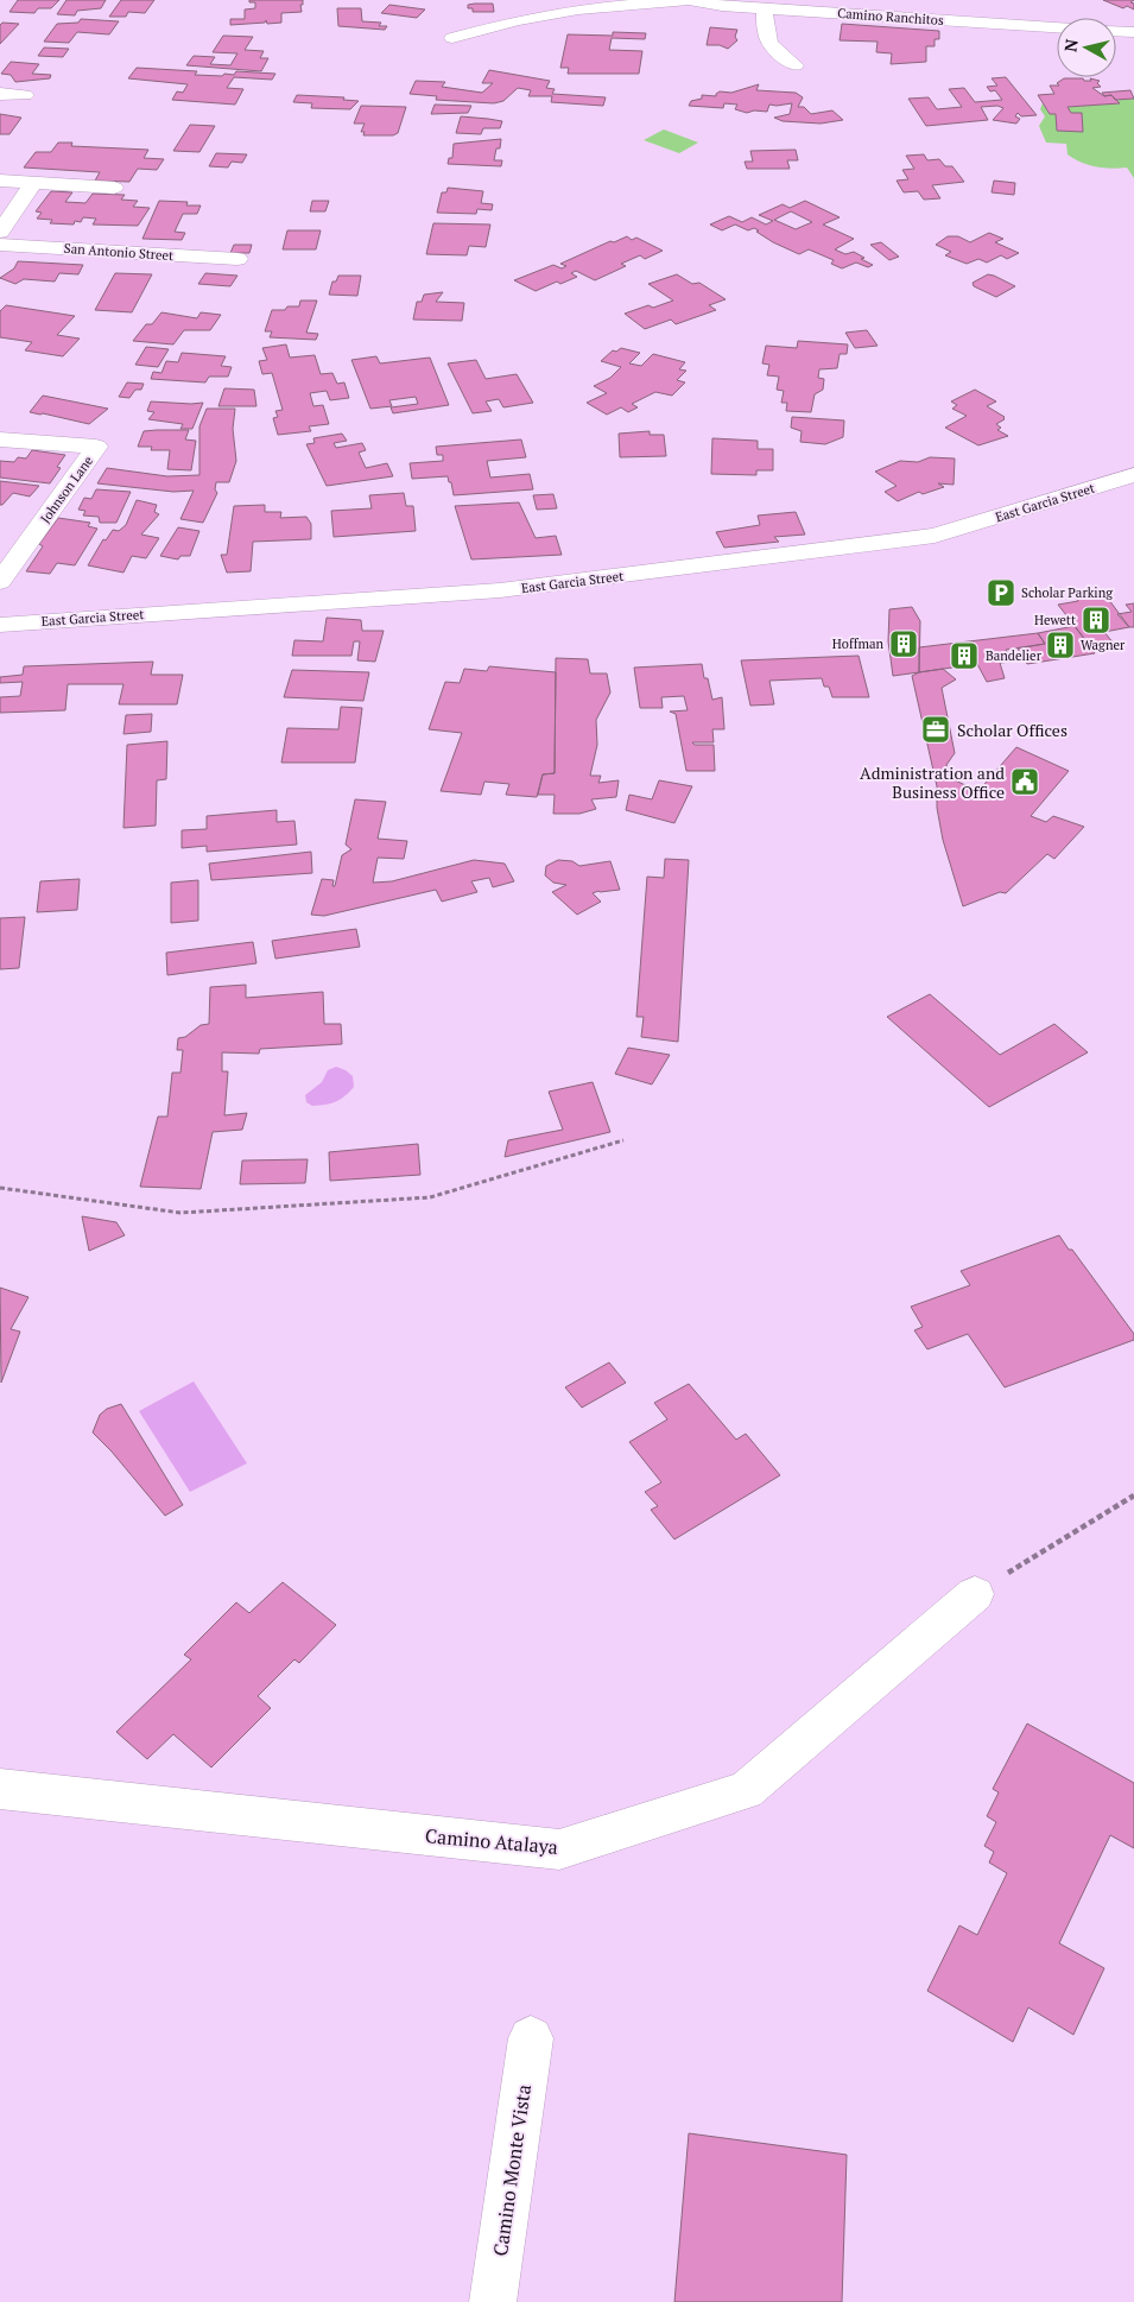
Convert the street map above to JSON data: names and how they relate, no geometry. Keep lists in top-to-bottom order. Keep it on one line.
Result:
{"streets":{"street":["Camino Ranchitos","San Antonio Street","Johnson Lane","East Garcia Street","Camino Atalaya","Camino Monte Vista"]},"places":{"parking":["Scholar Parking"],"building":["Hewett","Hoffman","Wagner","Bandelier"],"office":["Scholar Offices"],"public building":["Administration and Business Office"]},"north":"left"}
